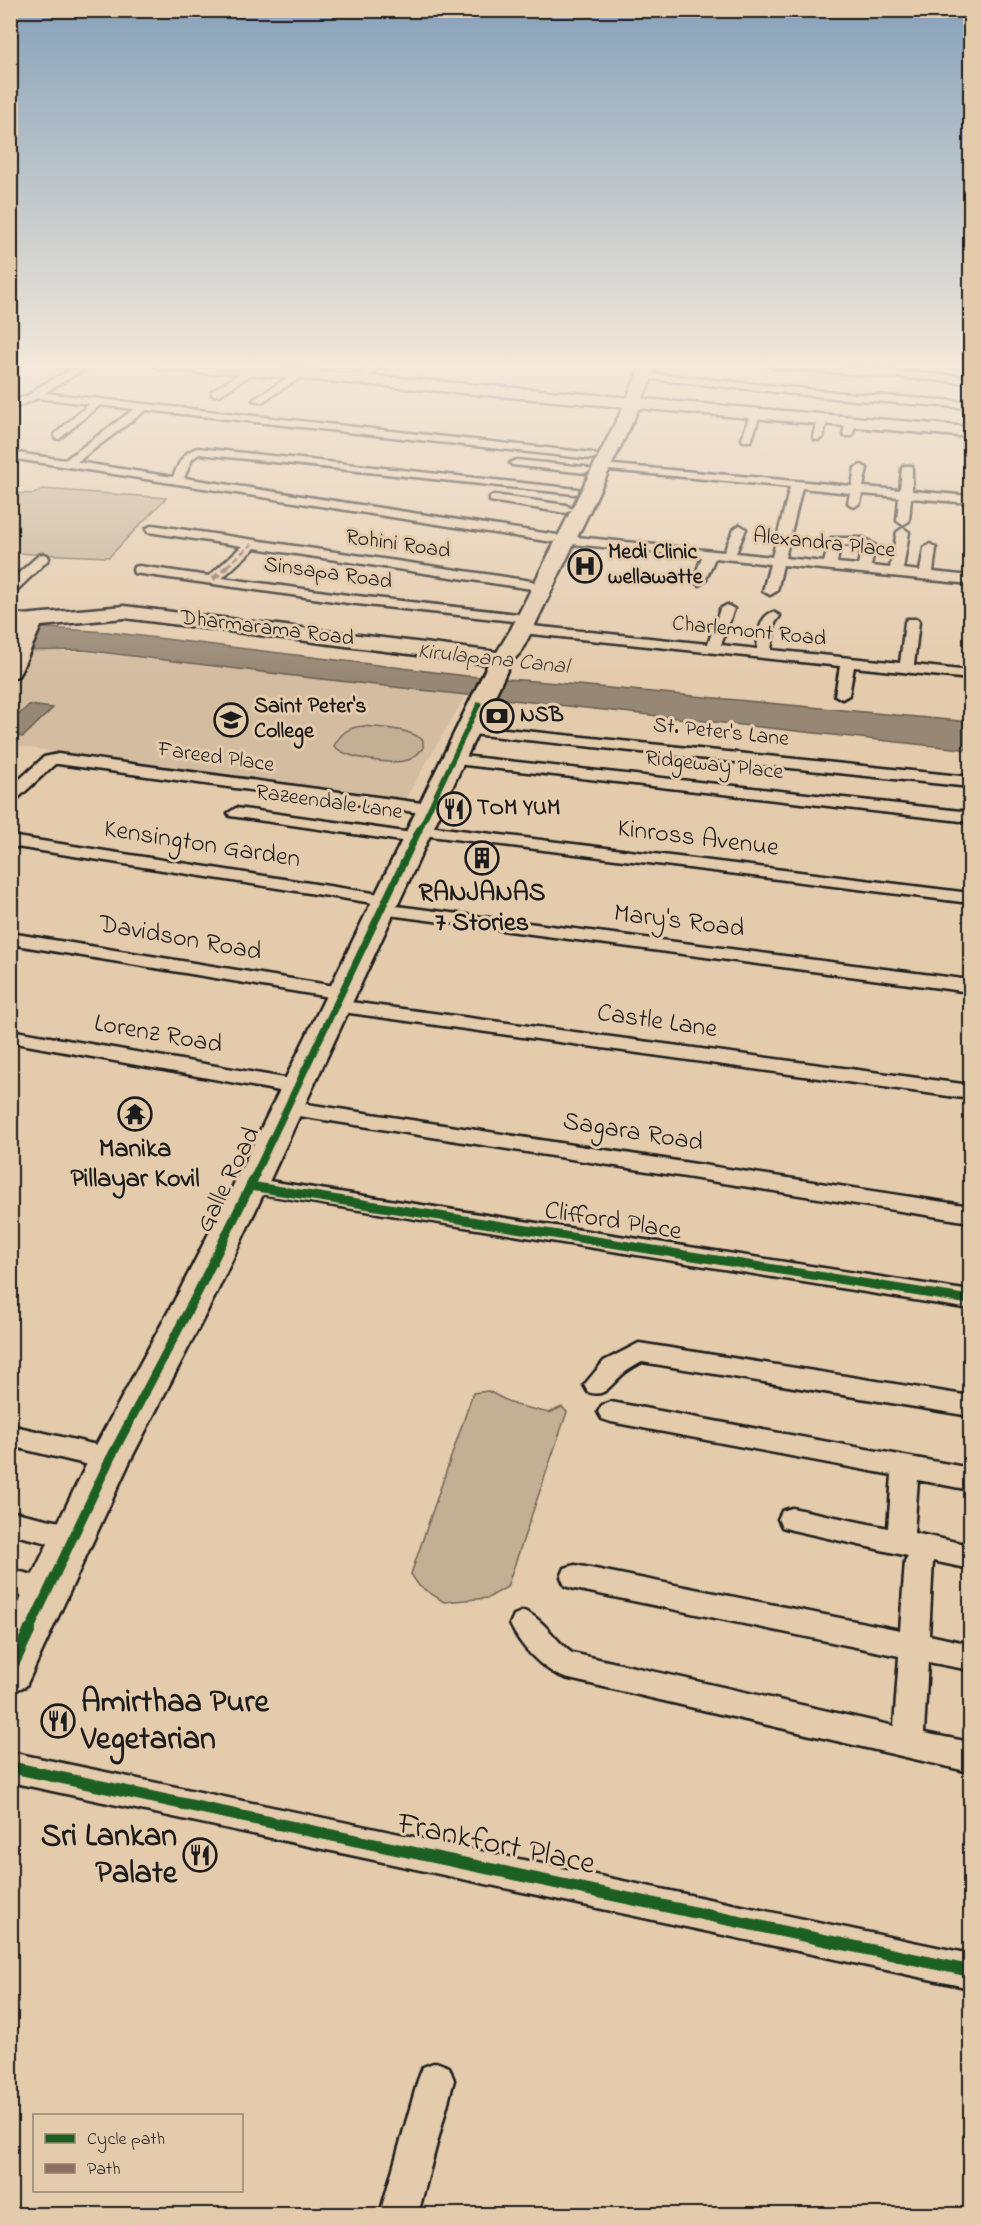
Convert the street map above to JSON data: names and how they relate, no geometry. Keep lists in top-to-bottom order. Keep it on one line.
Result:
{"streets":{"main road":["Dharmarama Road","Galle Road"],"street":["Alexandra Place","Rohini Road","Sinsapa Road","Charlemont Road","St. Peter's Lane","Fareed Place","Ridgeway Place","Razeendale Lane","Kinross Avenue","Kensington Garden","Mary's Road","Davidson Road","Castle Lane","Lorenz Road","Sagara Road","Clifford Place","Frankfort Place"]},"crossings":[["Alexandra Place","Galle Road"],["Rohini Road","Galle Road"],["Sinsapa Road","Charlemont Road"],["Sinsapa Road","Galle Road"],["Dharmarama Road","Galle Road"],["Charlemont Road","Galle Road"],["St. Peter's Lane","Ridgeway Place"],["St. Peter's Lane","Galle Road"],["Fareed Place","Razeendale Lane"],["Fareed Place","Kinross Avenue"],["Fareed Place","Galle Road"],["Ridgeway Place","Galle Road"],["Razeendale Lane","Kinross Avenue"],["Razeendale Lane","Galle Road"],["Kinross Avenue","Galle Road"],["Kensington Garden","Mary's Road"],["Kensington Garden","Galle Road"],["Mary's Road","Galle Road"],["Davidson Road","Castle Lane"],["Davidson Road","Galle Road"],["Castle Lane","Galle Road"],["Lorenz Road","Sagara Road"],["Lorenz Road","Galle Road"],["Sagara Road","Galle Road"],["Galle Road","Clifford Place"]],"water":["Kirulapana Canal"],"places":{"hospital":["Medi Clinic wellawatte"],"bank":["NSB"],"school or university":["Saint Peter's College"],"restaurant":["TOM YUM","Amirthaa Pure Vegetarian","Sri Lankan Palate"],"building":["RANJANAS 7 Stories"],"temple":["Manika Pillayar Kovil"]},"legend":["Cycle path","Path"]}
